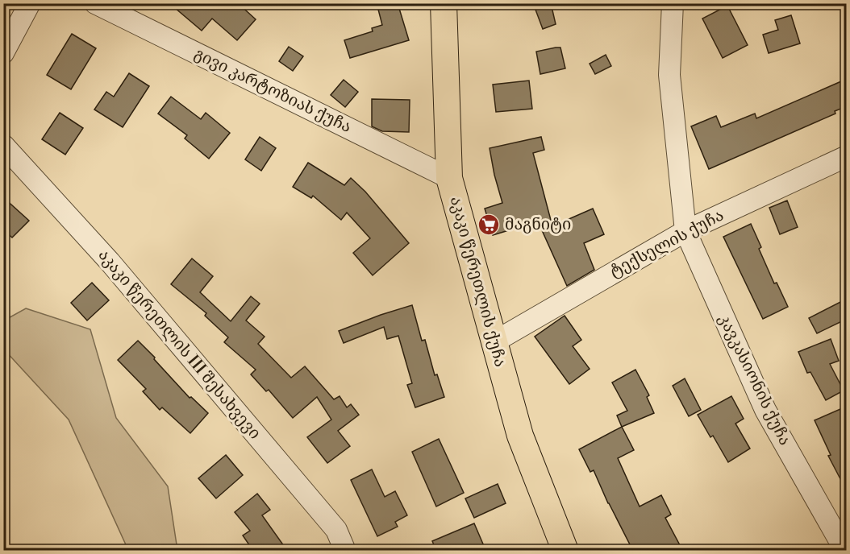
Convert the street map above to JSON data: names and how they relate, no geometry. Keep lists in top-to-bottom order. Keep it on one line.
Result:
{"streets":{"main road":["აკაკი წერეთლის ქუჩა"],"street":["გივი კარტოზიას ქუჩა","ტექსელის ქუჩა","აკაკი წერეთლის III შესახვევი","კავკასიონის ქუჩა"]},"crossings":[["გივი კარტოზიას ქუჩა","აკაკი წერეთლის ქუჩა"],["ტექსელის ქუჩა","აკაკი წერეთლის ქუჩა"],["ტექსელის ქუჩა","კავკასიონის ქუჩა"]],"places":{"supermarket":["მაგნიტი"]}}
